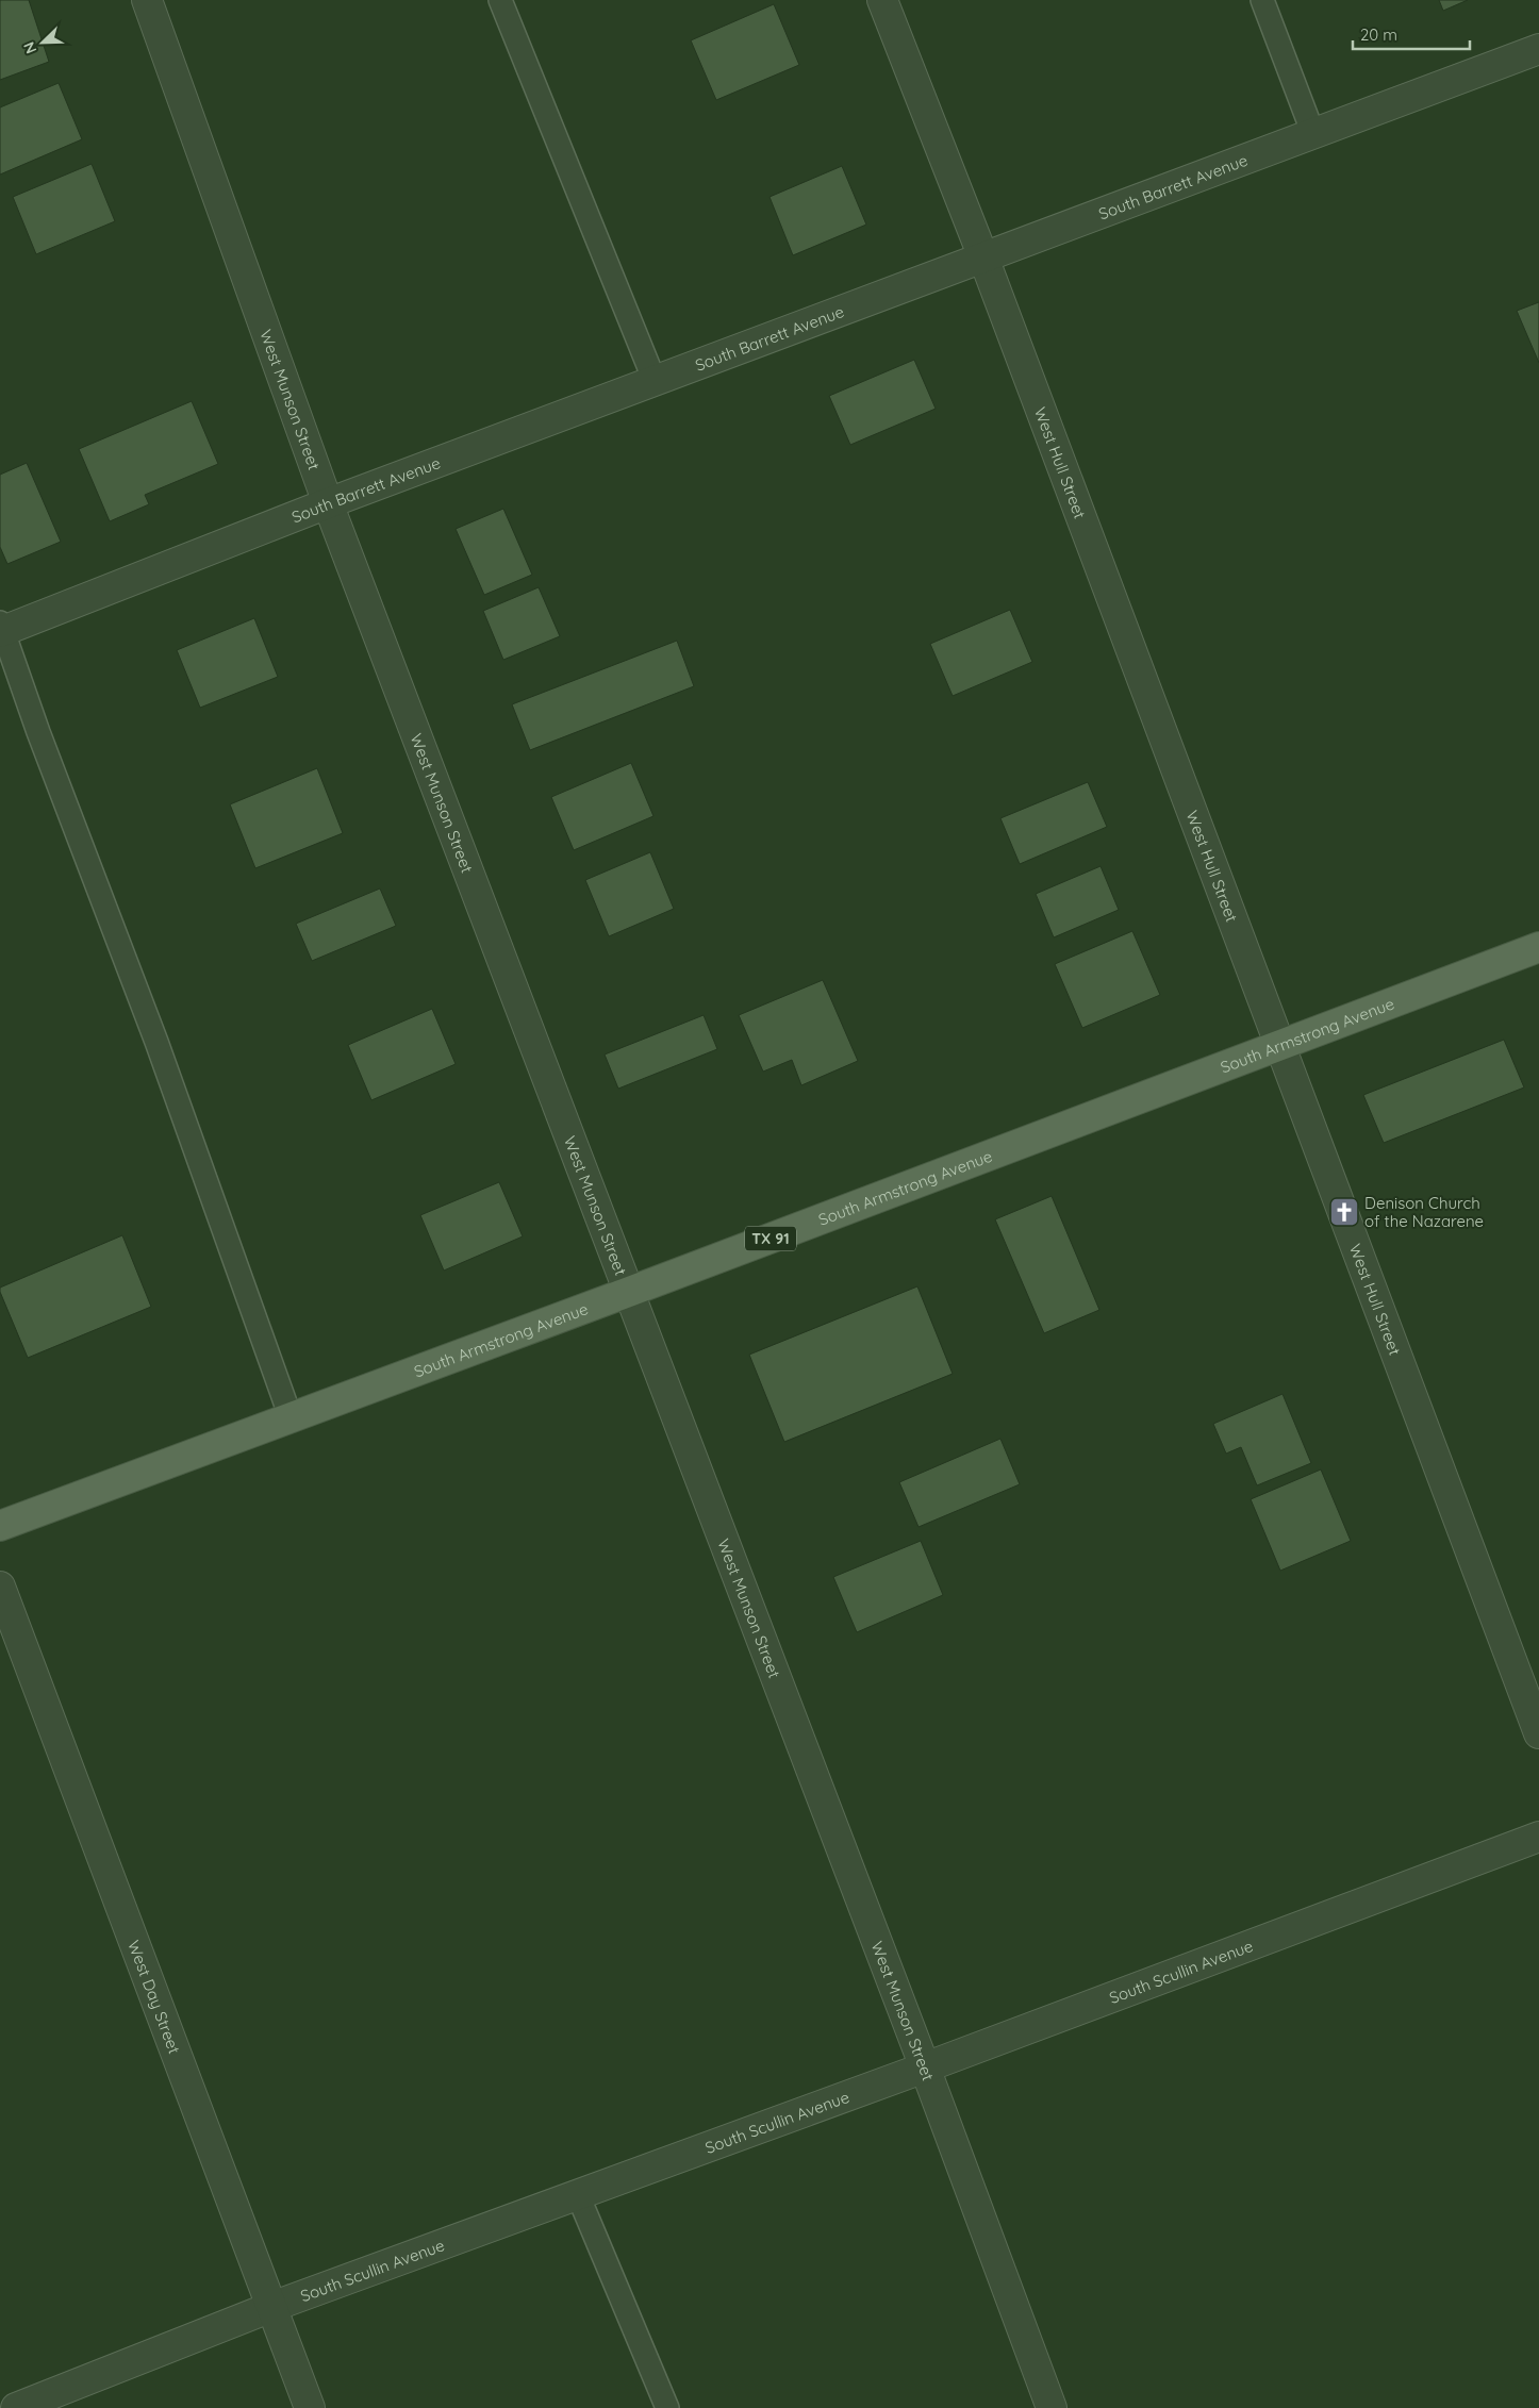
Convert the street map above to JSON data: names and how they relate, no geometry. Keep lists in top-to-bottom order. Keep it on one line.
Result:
{"streets":{"main road":["South Armstrong Avenue","TX 91"],"street":["South Barrett Avenue","West Munson Street","West Hull Street","South Scullin Avenue","West Day Street"]},"crossings":[["South Barrett Avenue","West Munson Street"],["South Barrett Avenue","West Hull Street"],["West Munson Street","South Armstrong Avenue"],["West Munson Street","South Scullin Avenue"],["West Hull Street","South Armstrong Avenue"],["South Scullin Avenue","West Day Street"]],"places":{"church":["Denison Church of the Nazarene"]},"scale_bar":"20 m","north":"bottom left"}
